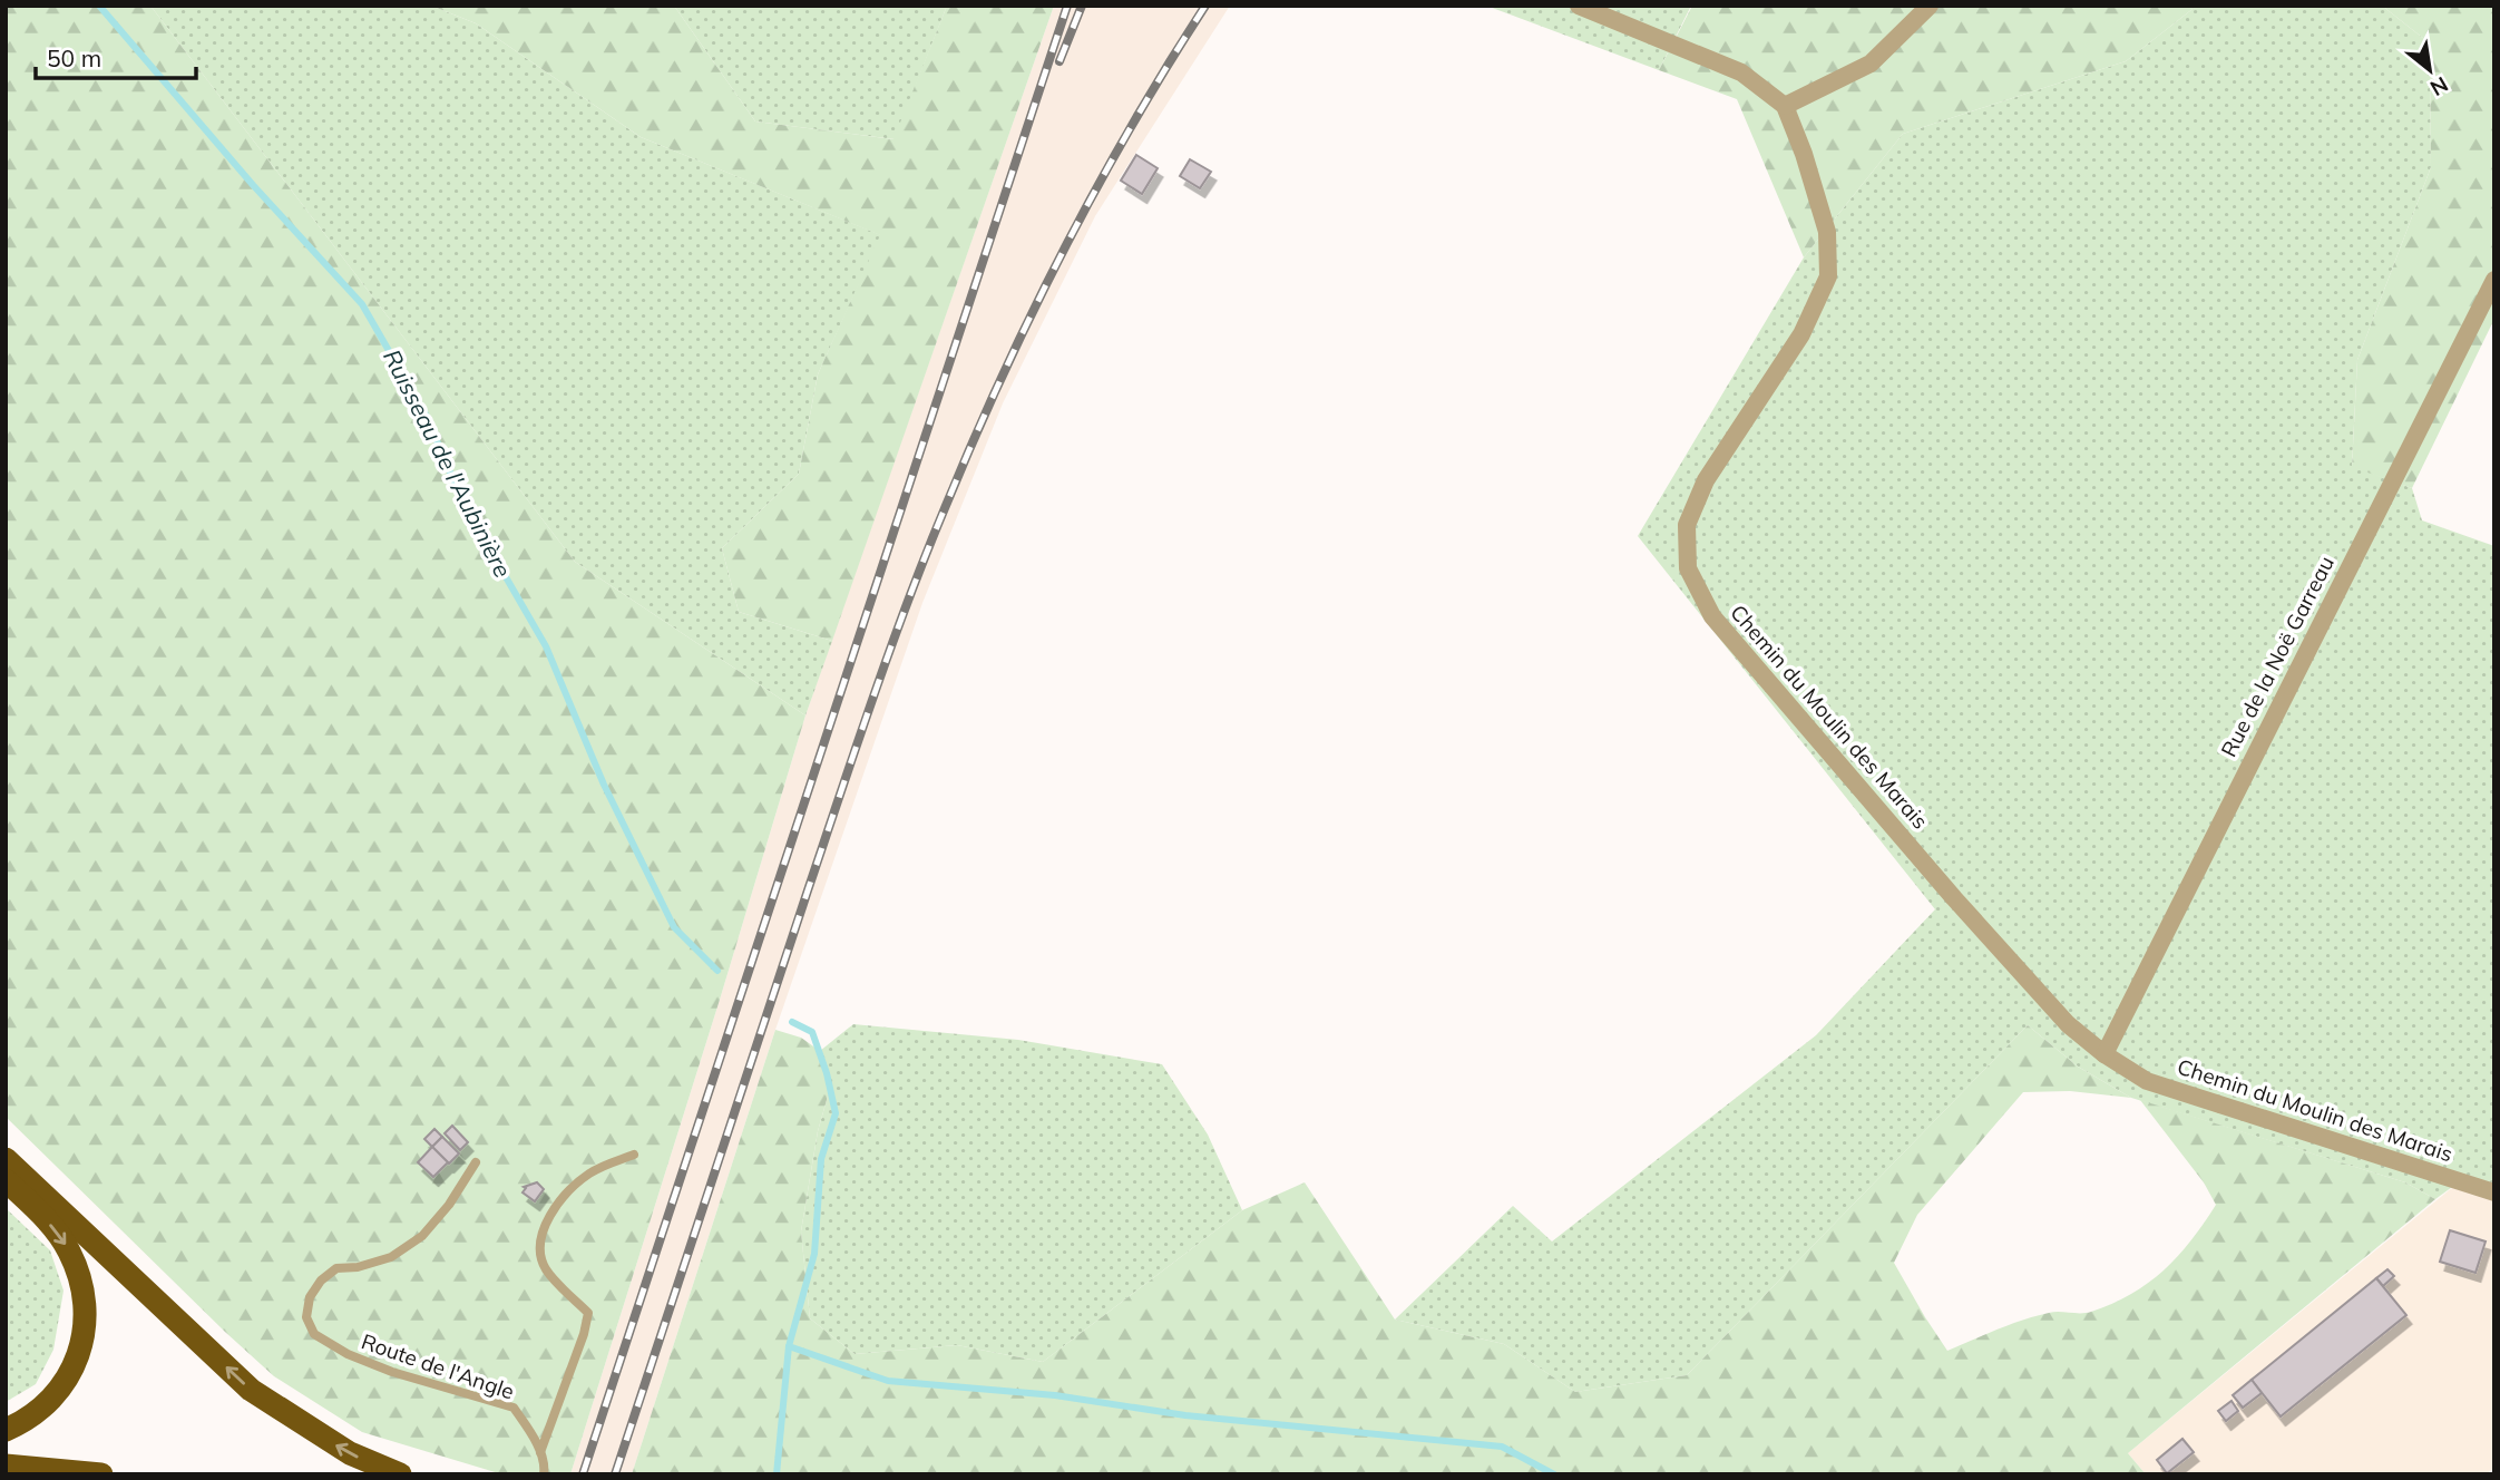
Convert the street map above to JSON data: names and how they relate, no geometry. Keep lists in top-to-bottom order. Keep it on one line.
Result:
{"streets":{"street":["Rue de la Noë Garreau","Chemin du Moulin des Marais"],"lane":["Route de l'Angle"]},"crossings":[["Rue de la Noë Garreau","Chemin du Moulin des Marais"]],"water":["Ruisseau de l'Aubinière"],"scale_bar":"50 m","north":"bottom right"}
